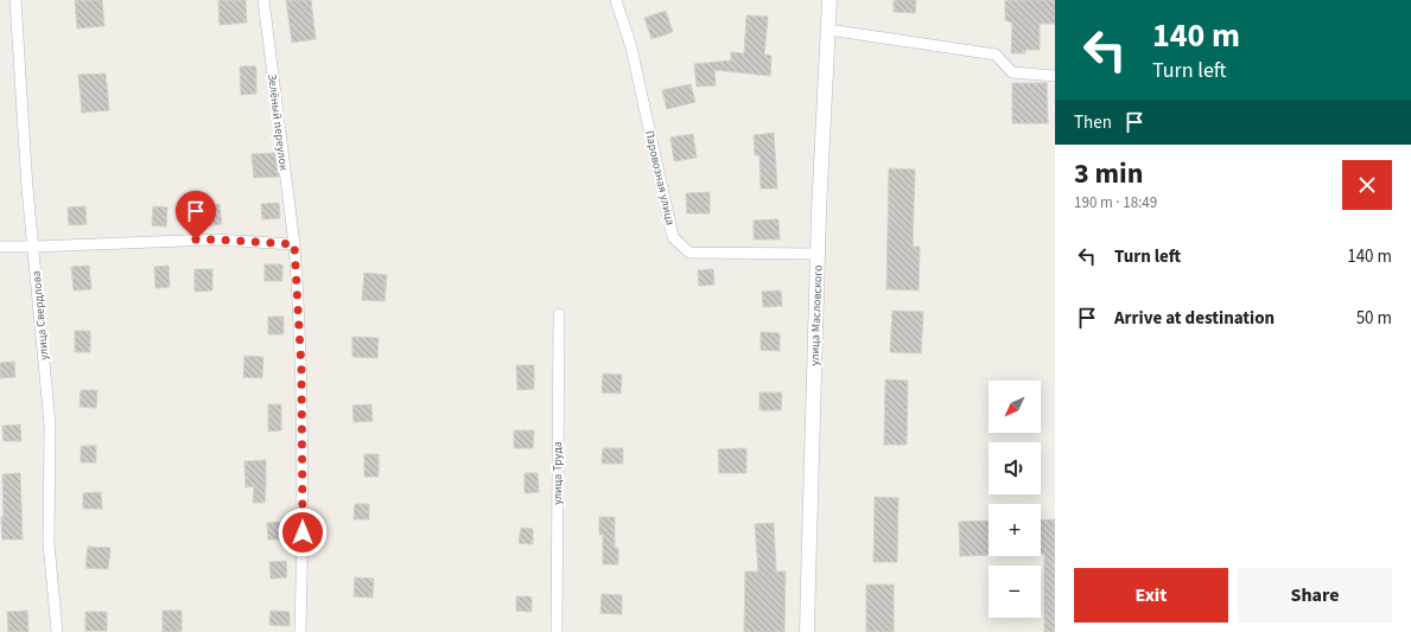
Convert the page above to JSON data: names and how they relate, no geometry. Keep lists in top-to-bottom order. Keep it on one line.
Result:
{"streets":{"street":["Зелёный переулок","Паровозная улица","улица Свердлова","улица Масловского","улица Труда"]},"crossings":[["Паровозная улица","улица Масловского"]],"north":"bottom left","page":{"turn":["140 m","Turn left"],"then":"Then","heading":["3 min","190 m · 18:49"],"list":[{"name":"Turn left","value":"140 m"},{"name":"Arrive at destination","value":"50 m"}],"map_buttons":["+","−"],"buttons":["Exit","Share"]}}
